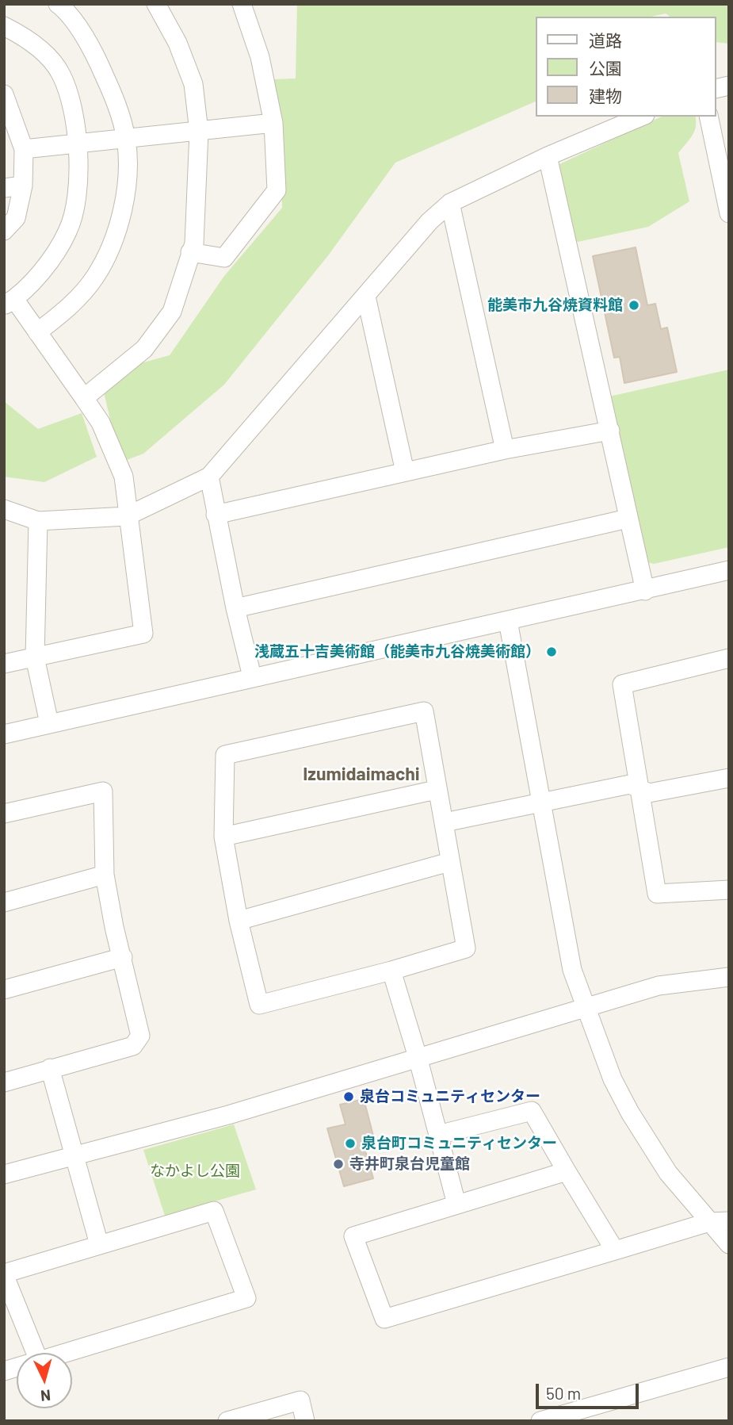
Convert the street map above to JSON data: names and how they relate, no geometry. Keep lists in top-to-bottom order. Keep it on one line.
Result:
{"districts":["Izumidaimachi"],"parks":["なかよし公園"],"places":["能美市九谷焼資料館","浅蔵五十吉美術館（能美市九谷焼美術館）","泉台コミュニティセンター","泉台町コミュニティセンター","寺井町泉台児童館"],"legend":["道路","公園","建物"],"scale_bar":"50 m","north":"bottom"}
